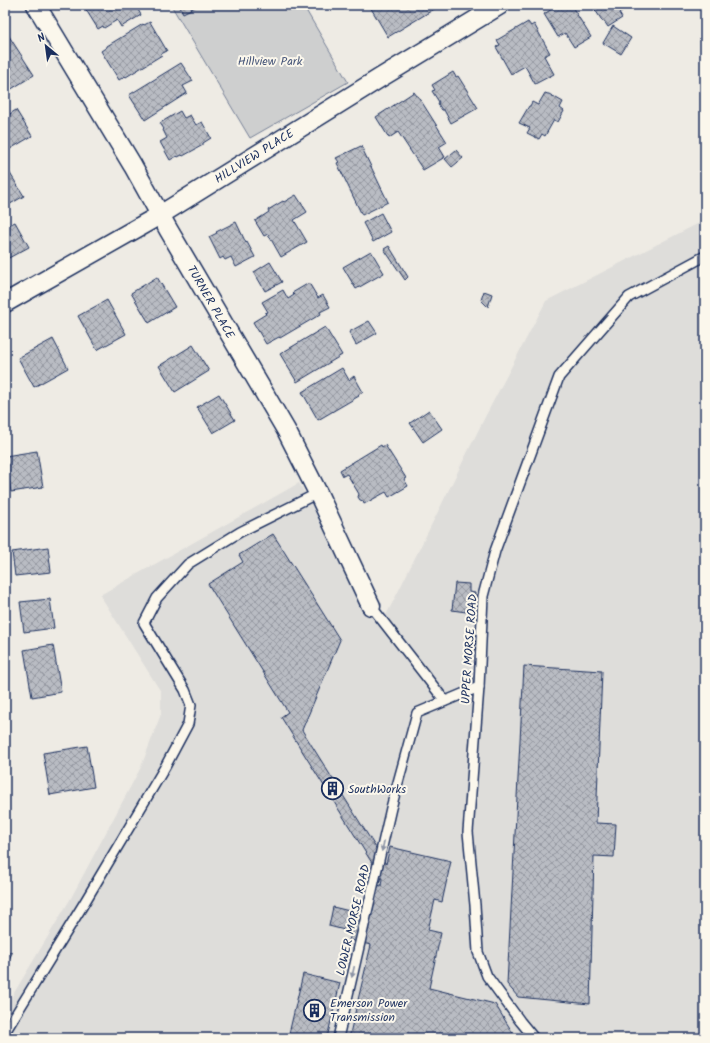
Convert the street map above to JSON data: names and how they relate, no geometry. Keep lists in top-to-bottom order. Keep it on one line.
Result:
{"streets":{"street":["HILLVIEW PLACE","TURNER PLACE"],"lane":["UPPER MORSE ROAD","LOWER MORSE ROAD"]},"crossings":[["HILLVIEW PLACE","TURNER PLACE"]],"one_way":["LOWER MORSE ROAD"],"parks":["Hillview Park"],"places":{"building":["SouthWorks","Emerson Power Transmission"]},"north":"top left"}
